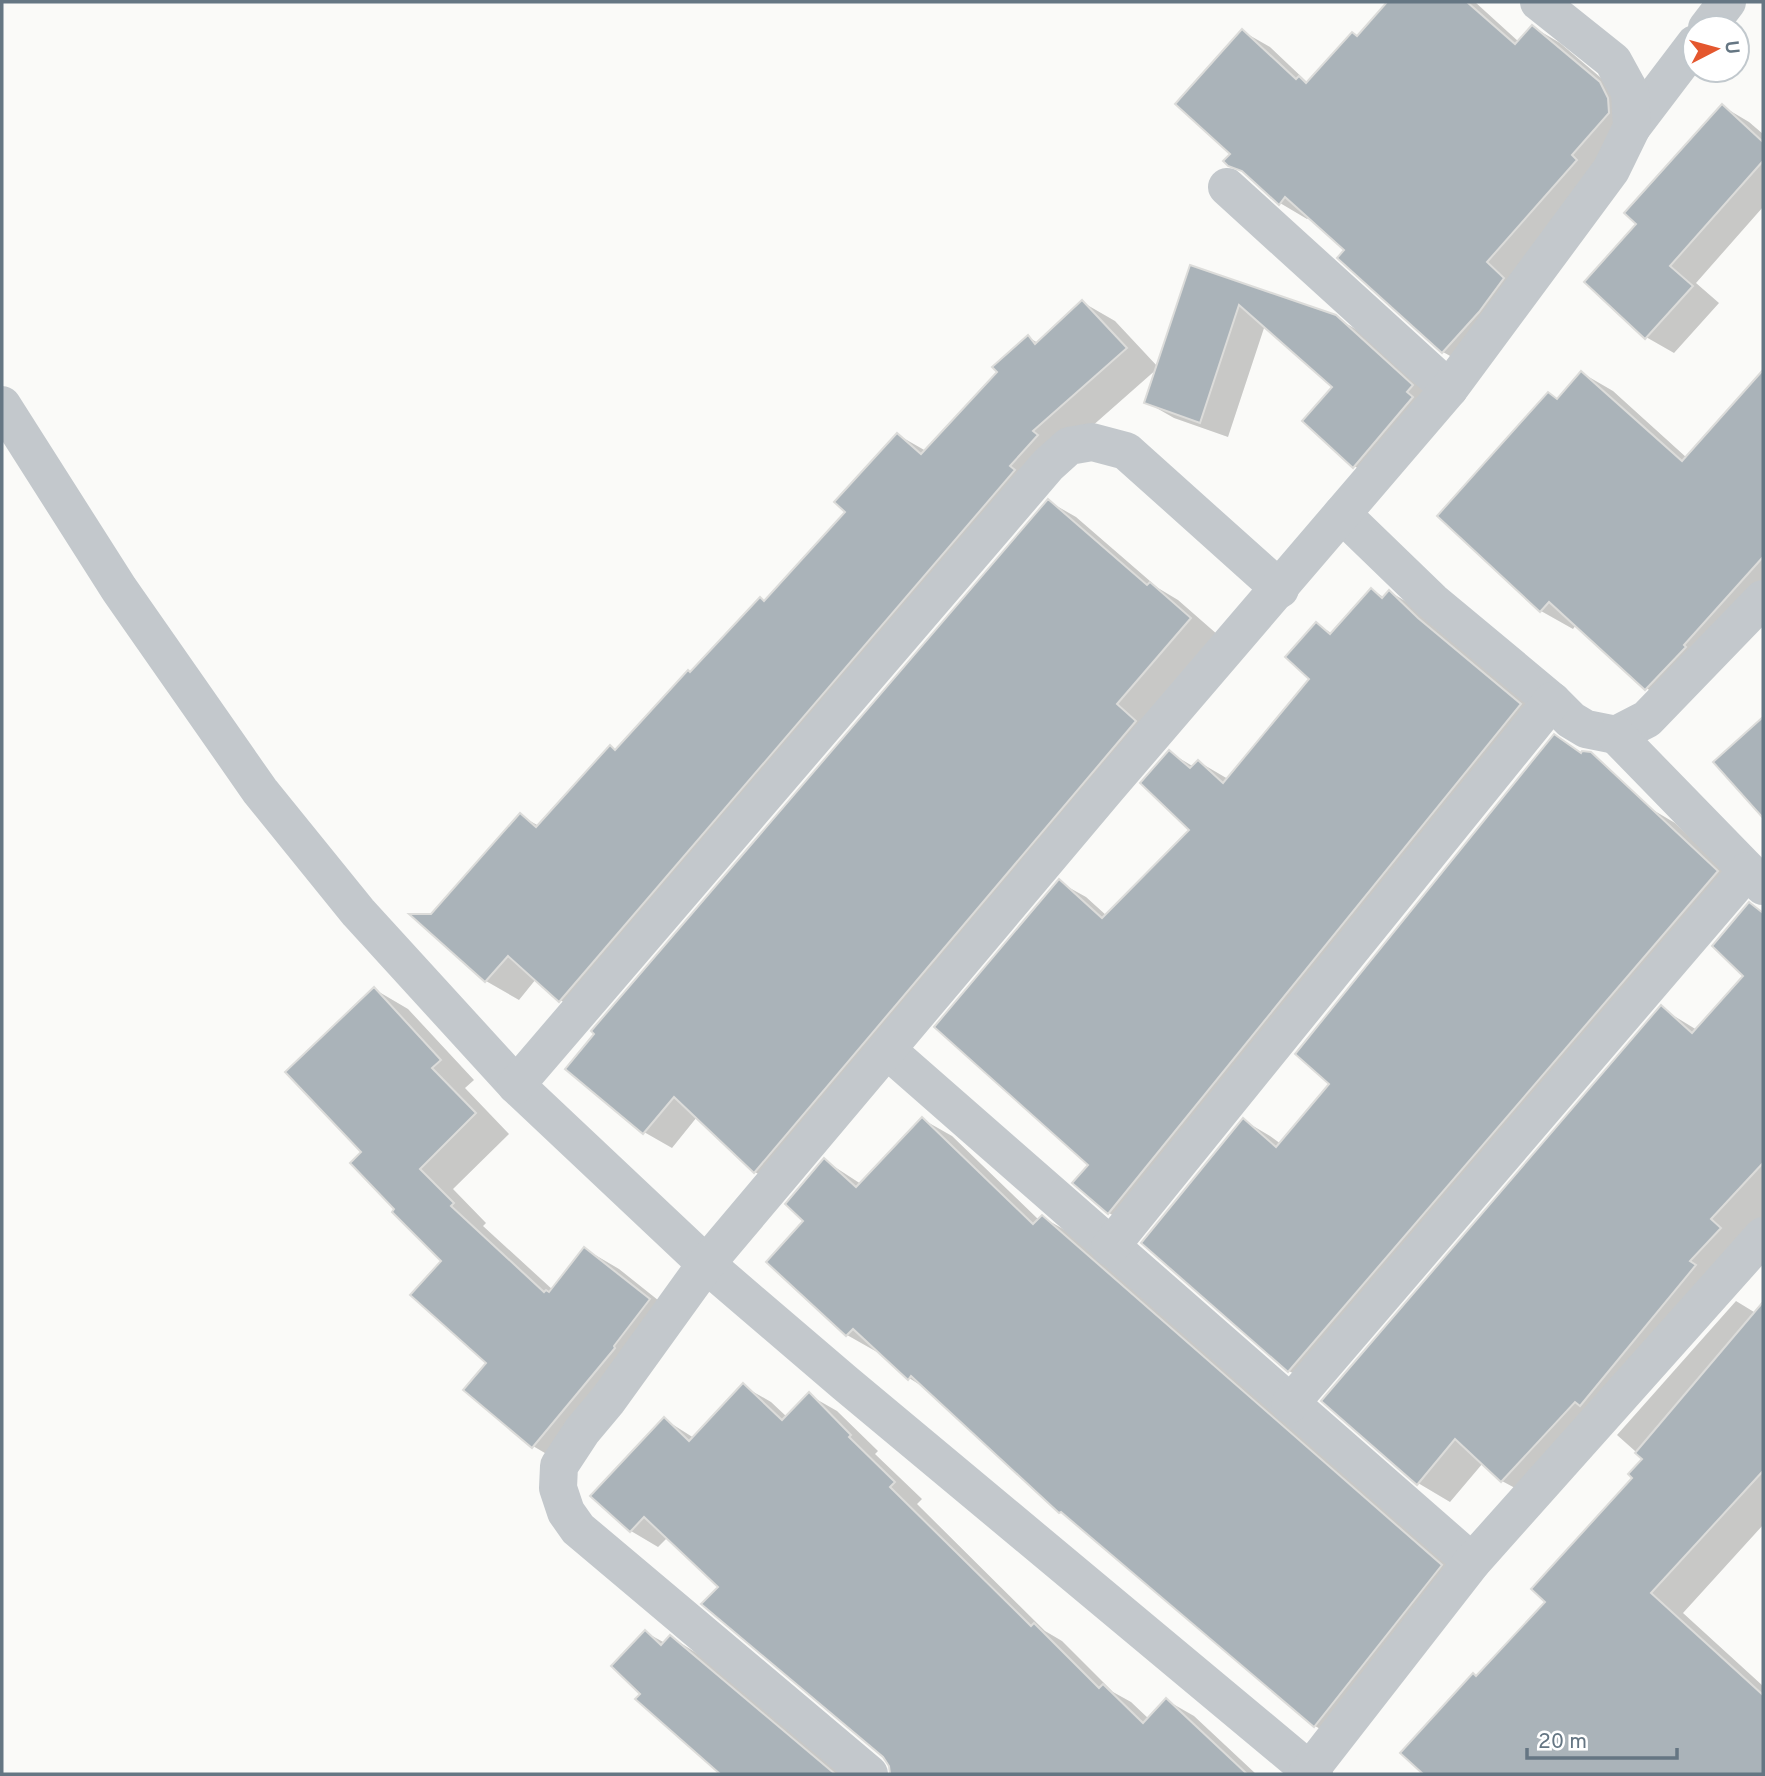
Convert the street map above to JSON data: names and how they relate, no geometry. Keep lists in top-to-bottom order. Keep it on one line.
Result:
{"scale_bar":"20 m","north":"right"}
